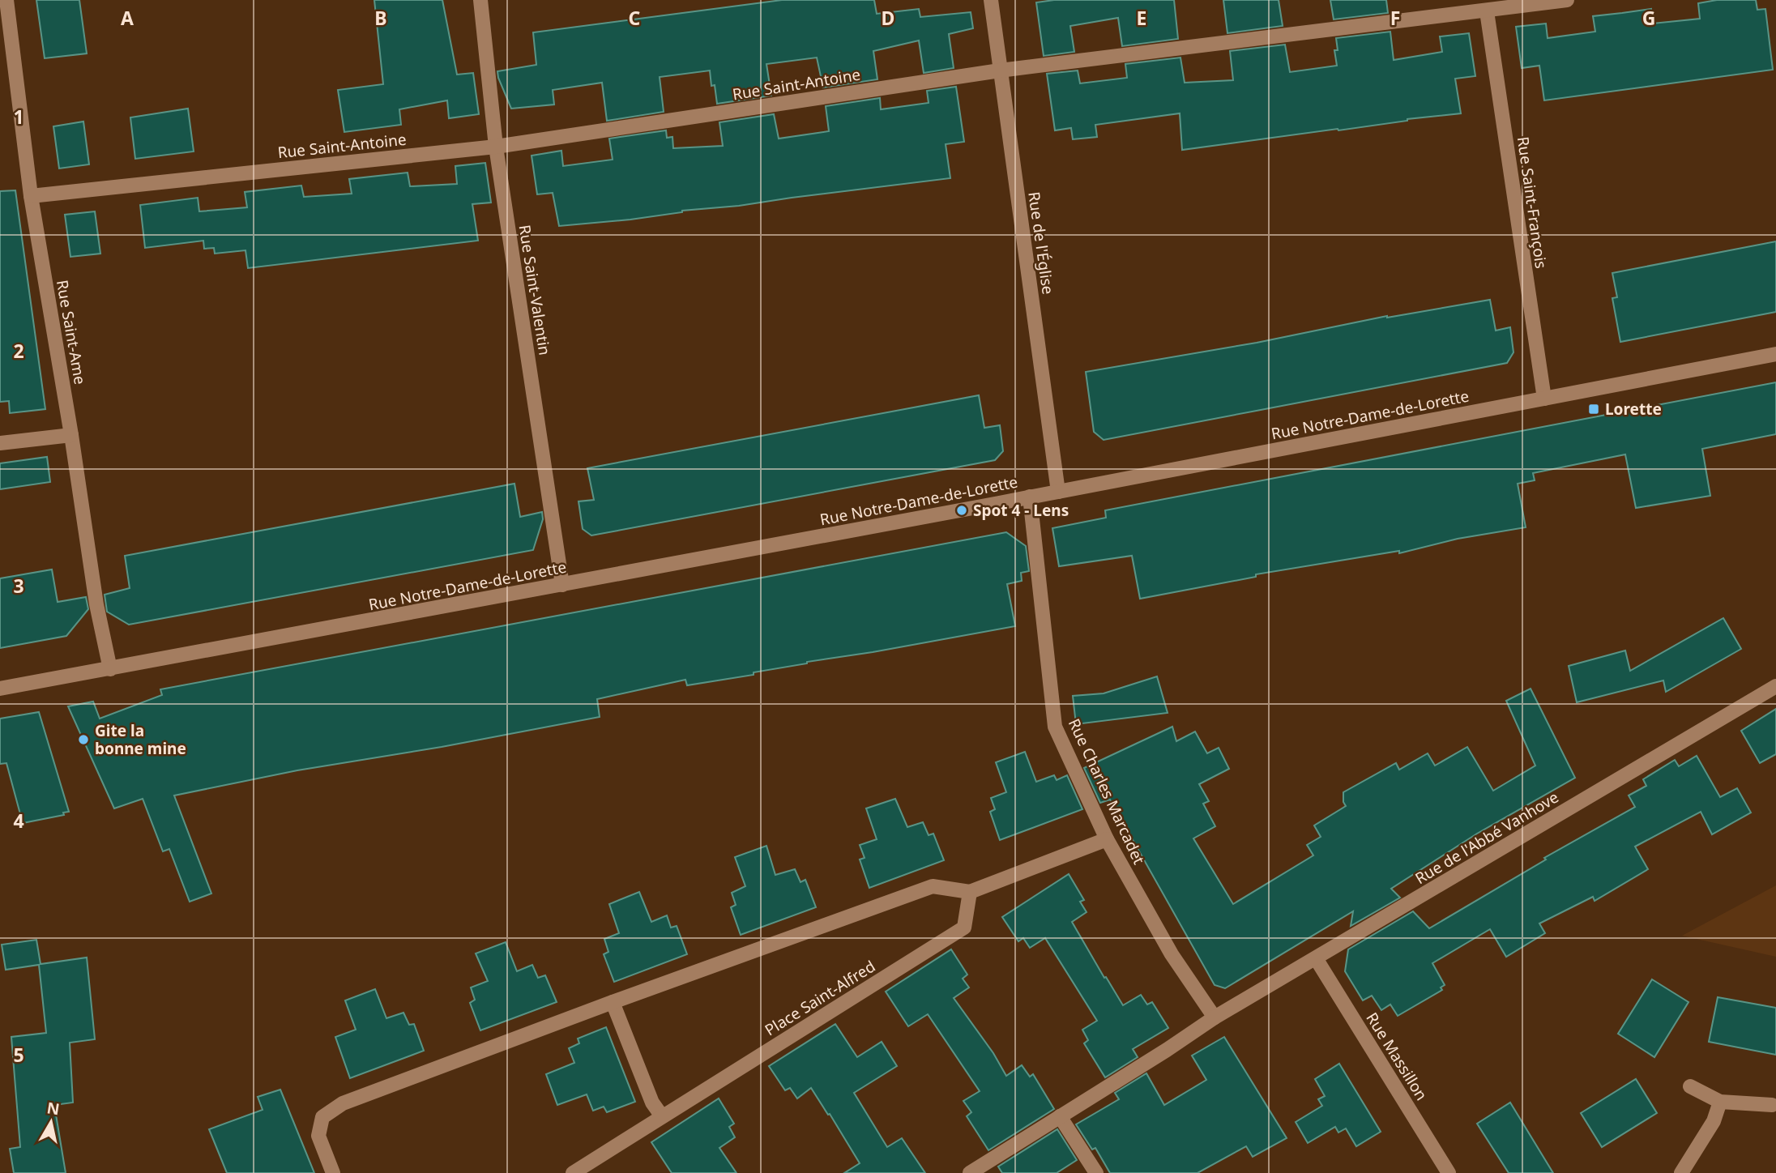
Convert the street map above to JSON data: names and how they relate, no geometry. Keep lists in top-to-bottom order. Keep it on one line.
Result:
{"streets":{"street":["Rue Saint-Antoine","Rue Saint-François","Rue de l'Église","Rue Saint-Valentin","Rue Saint-Ame","Rue Notre-Dame-de-Lorette","Rue Charles Marcadet","Rue de l'Abbé Vanhove","Place Saint-Alfred","Rue Massillon"]},"crossings":[["Rue Saint-Antoine","Rue Saint-François"],["Rue Saint-Antoine","Rue de l'Église"],["Rue Saint-Antoine","Rue Saint-Valentin"],["Rue Saint-Antoine","Rue Saint-Ame"],["Rue Saint-François","Rue Notre-Dame-de-Lorette"],["Rue de l'Église","Rue Notre-Dame-de-Lorette"],["Rue Saint-Valentin","Rue Notre-Dame-de-Lorette"],["Rue Saint-Ame","Rue Notre-Dame-de-Lorette"],["Rue Notre-Dame-de-Lorette","Rue Charles Marcadet"],["Rue Charles Marcadet","Rue de l'Abbé Vanhove"],["Rue de l'Abbé Vanhove","Rue Massillon"]],"places":{"transit":["Lorette"],"other":["Spot 4 - Lens","Gite la bonne mine"]},"north":"top","grid":{"columns":["A","B","C","D","E","F","G"],"rows":["1","2","3","4","5"]}}
